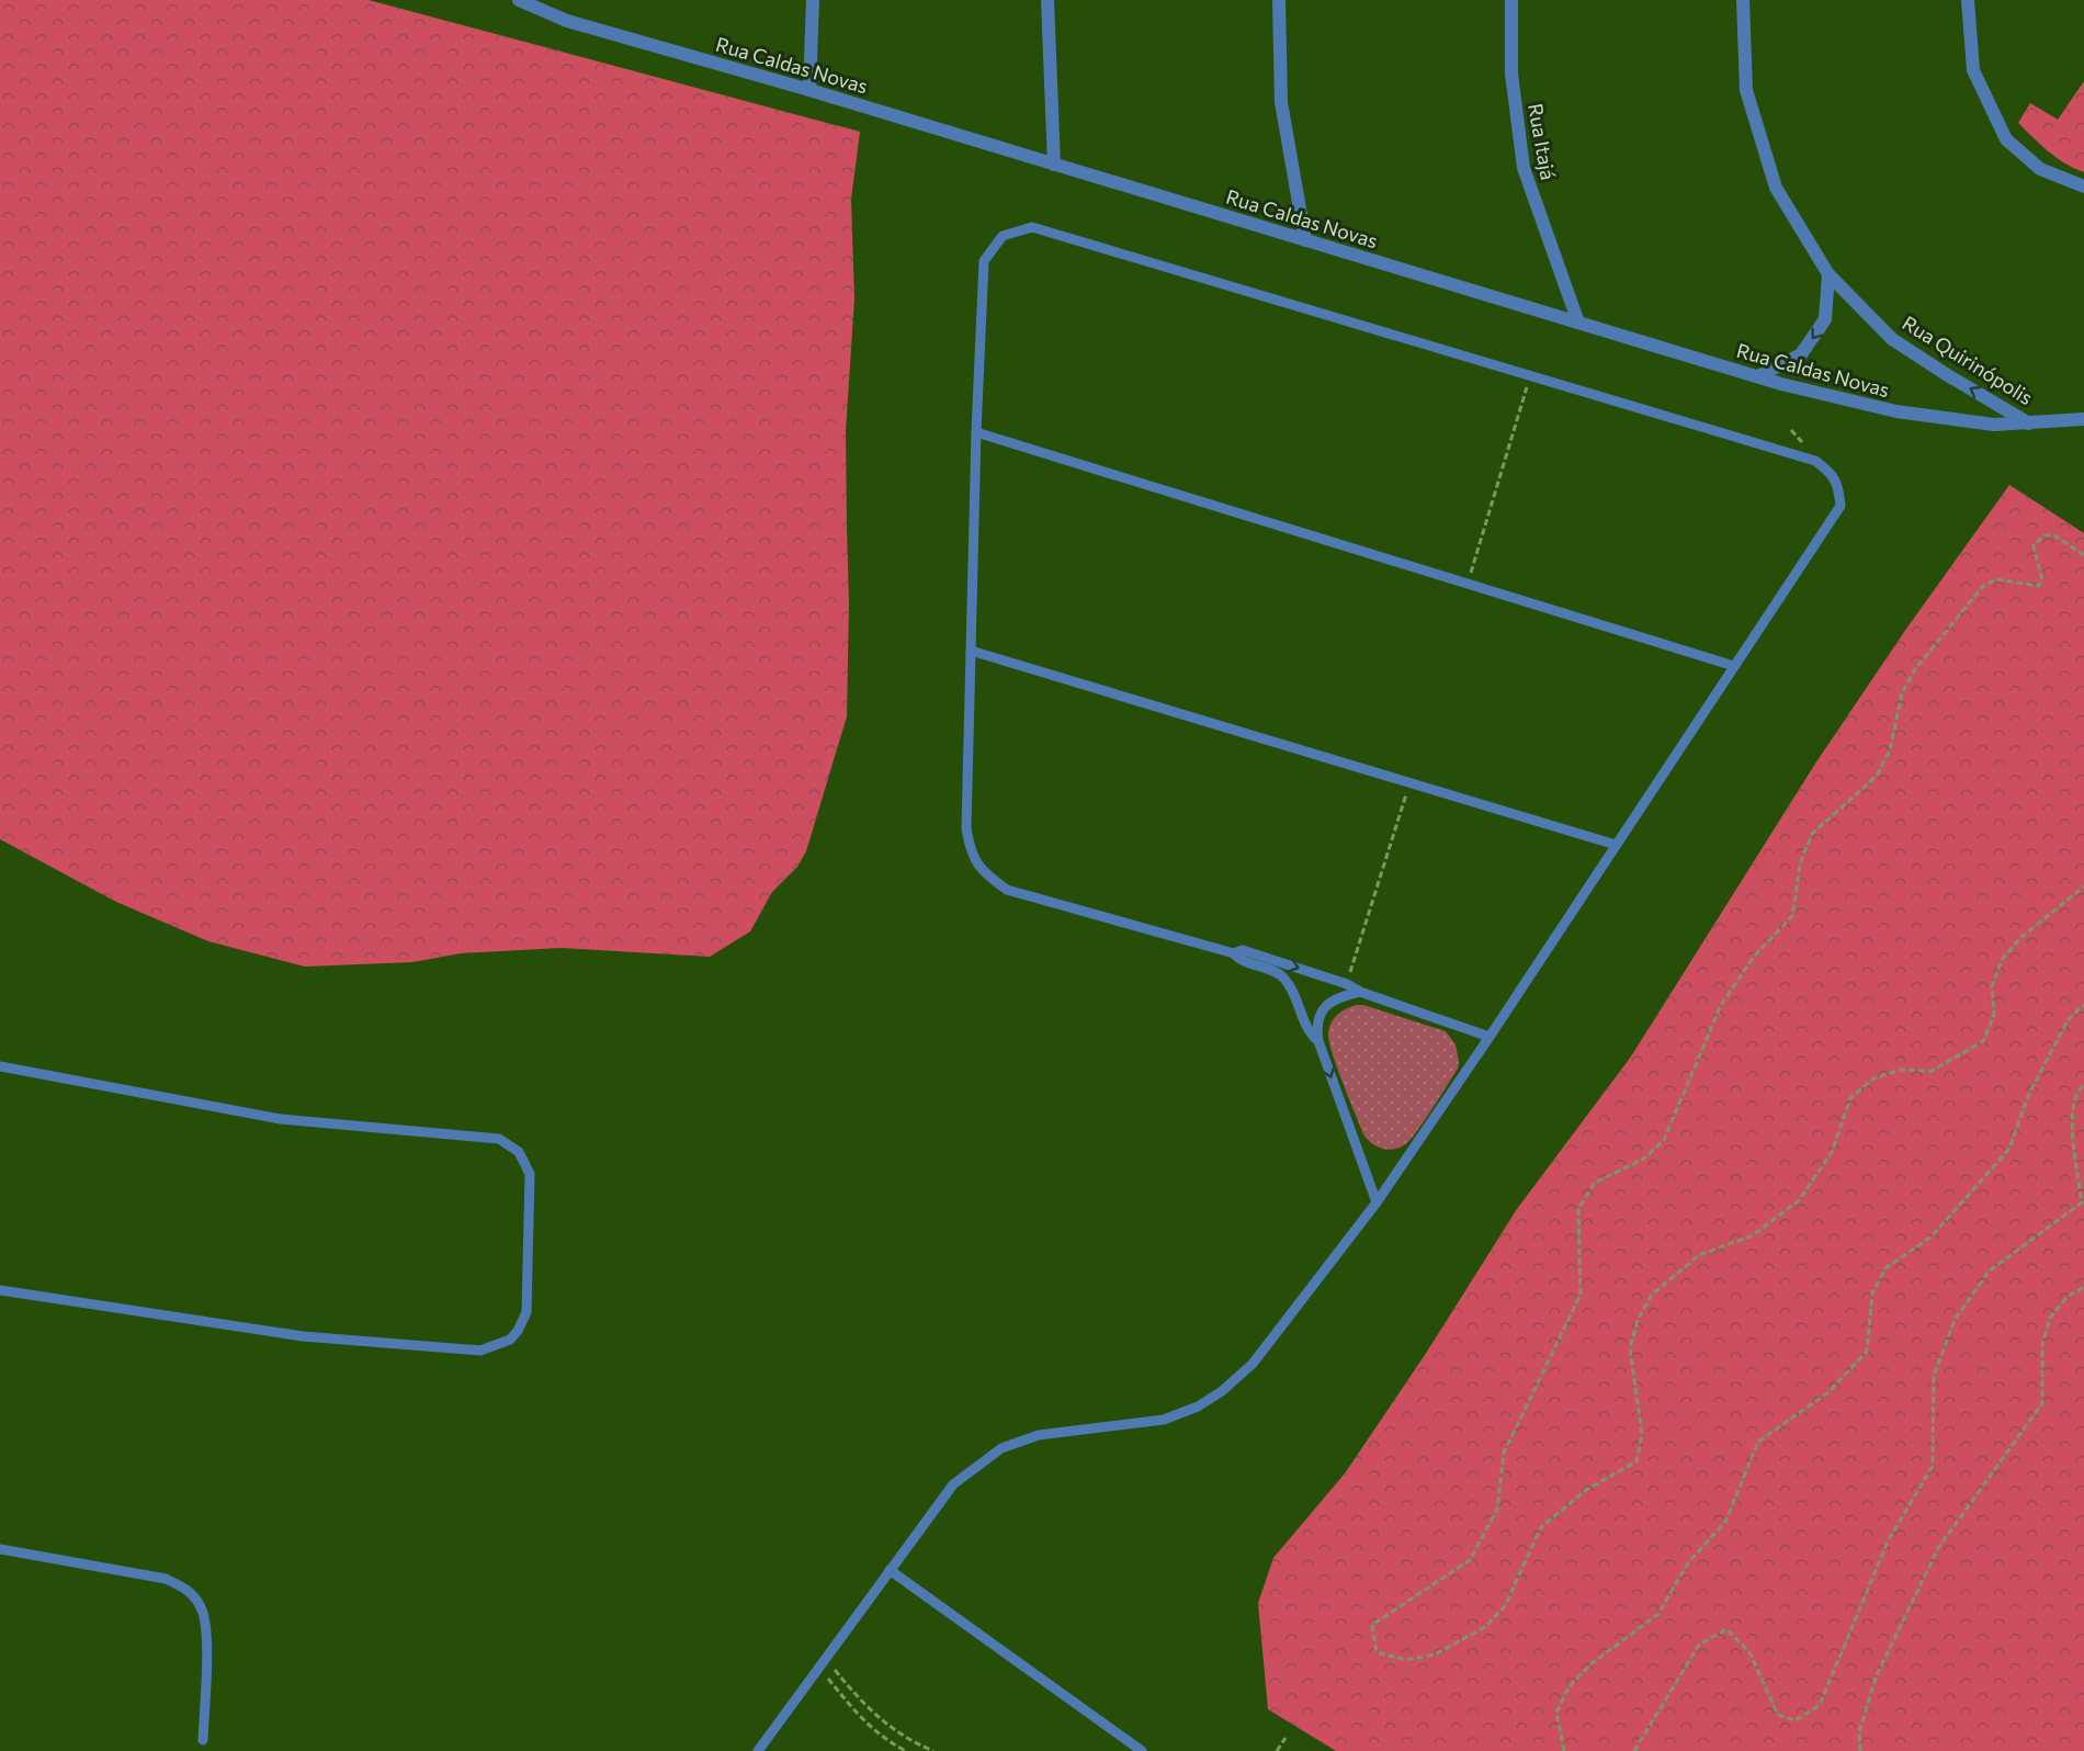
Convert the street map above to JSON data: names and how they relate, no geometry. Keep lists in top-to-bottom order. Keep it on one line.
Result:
{"streets":{"street":["Rua Caldas Novas","Rua Itajá","Rua Quirinópolis"]},"crossings":[["Rua Caldas Novas","Rua Itajá"],["Rua Caldas Novas","Rua Quirinópolis"]],"one_way":["Rua Quirinópolis"]}
